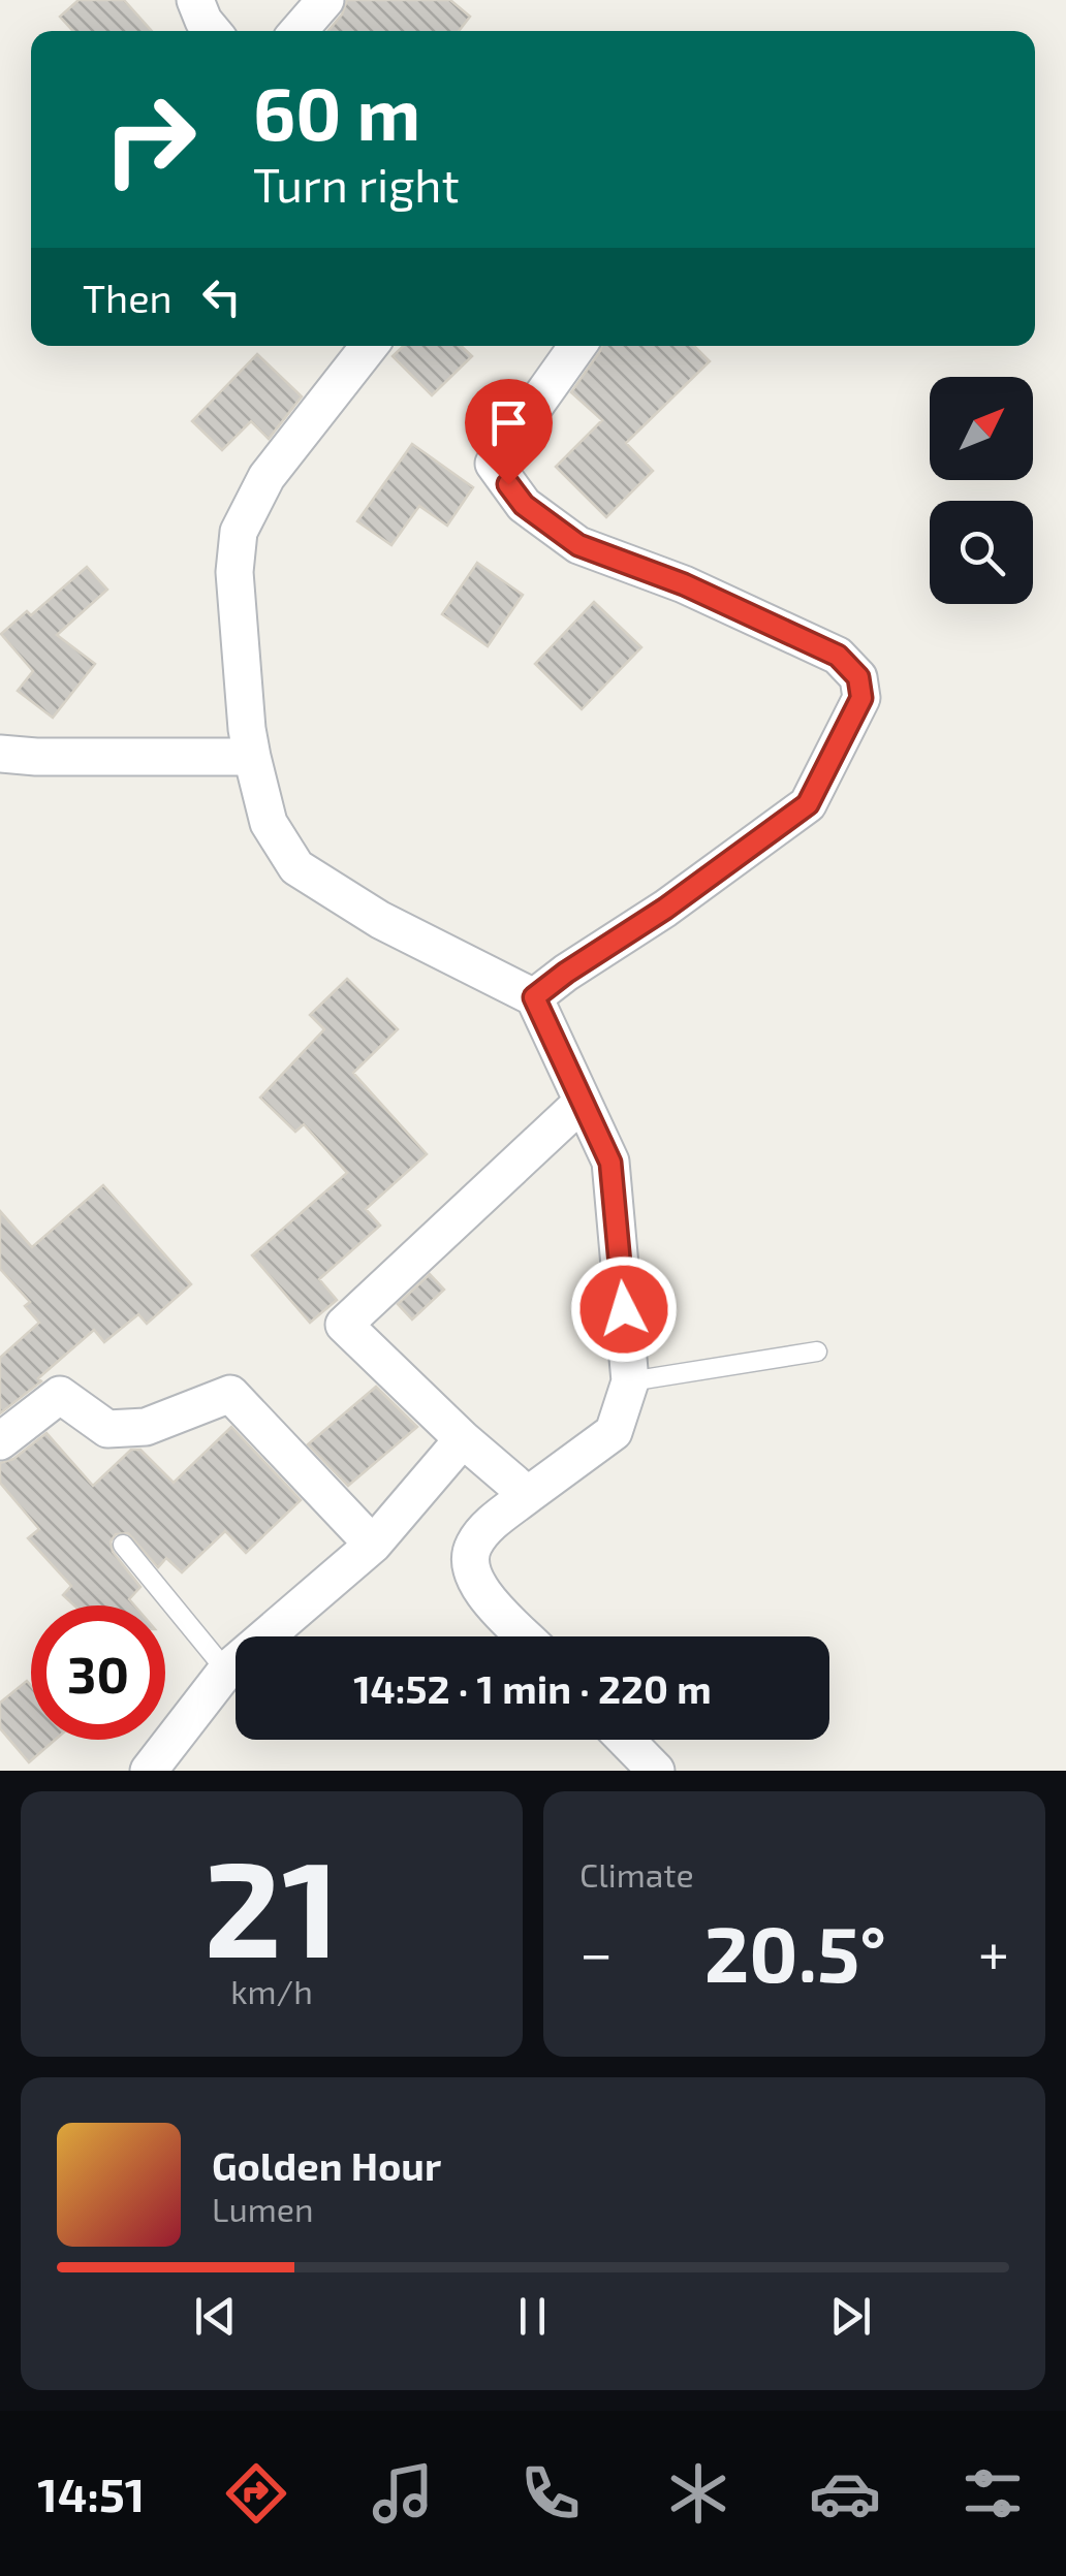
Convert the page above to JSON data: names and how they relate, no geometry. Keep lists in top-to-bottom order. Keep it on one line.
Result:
{"north":"top right","page":{"turn":["60 m","Turn right"],"then":"Then","limit":"30","trip":"14:52 · 1 min · 220 m","tile":[["21","km/h"],"Climate"],"heat":["−","20.5°","+"],"song":["Golden Hour","Lumen"],"tabs":"14:51"}}
